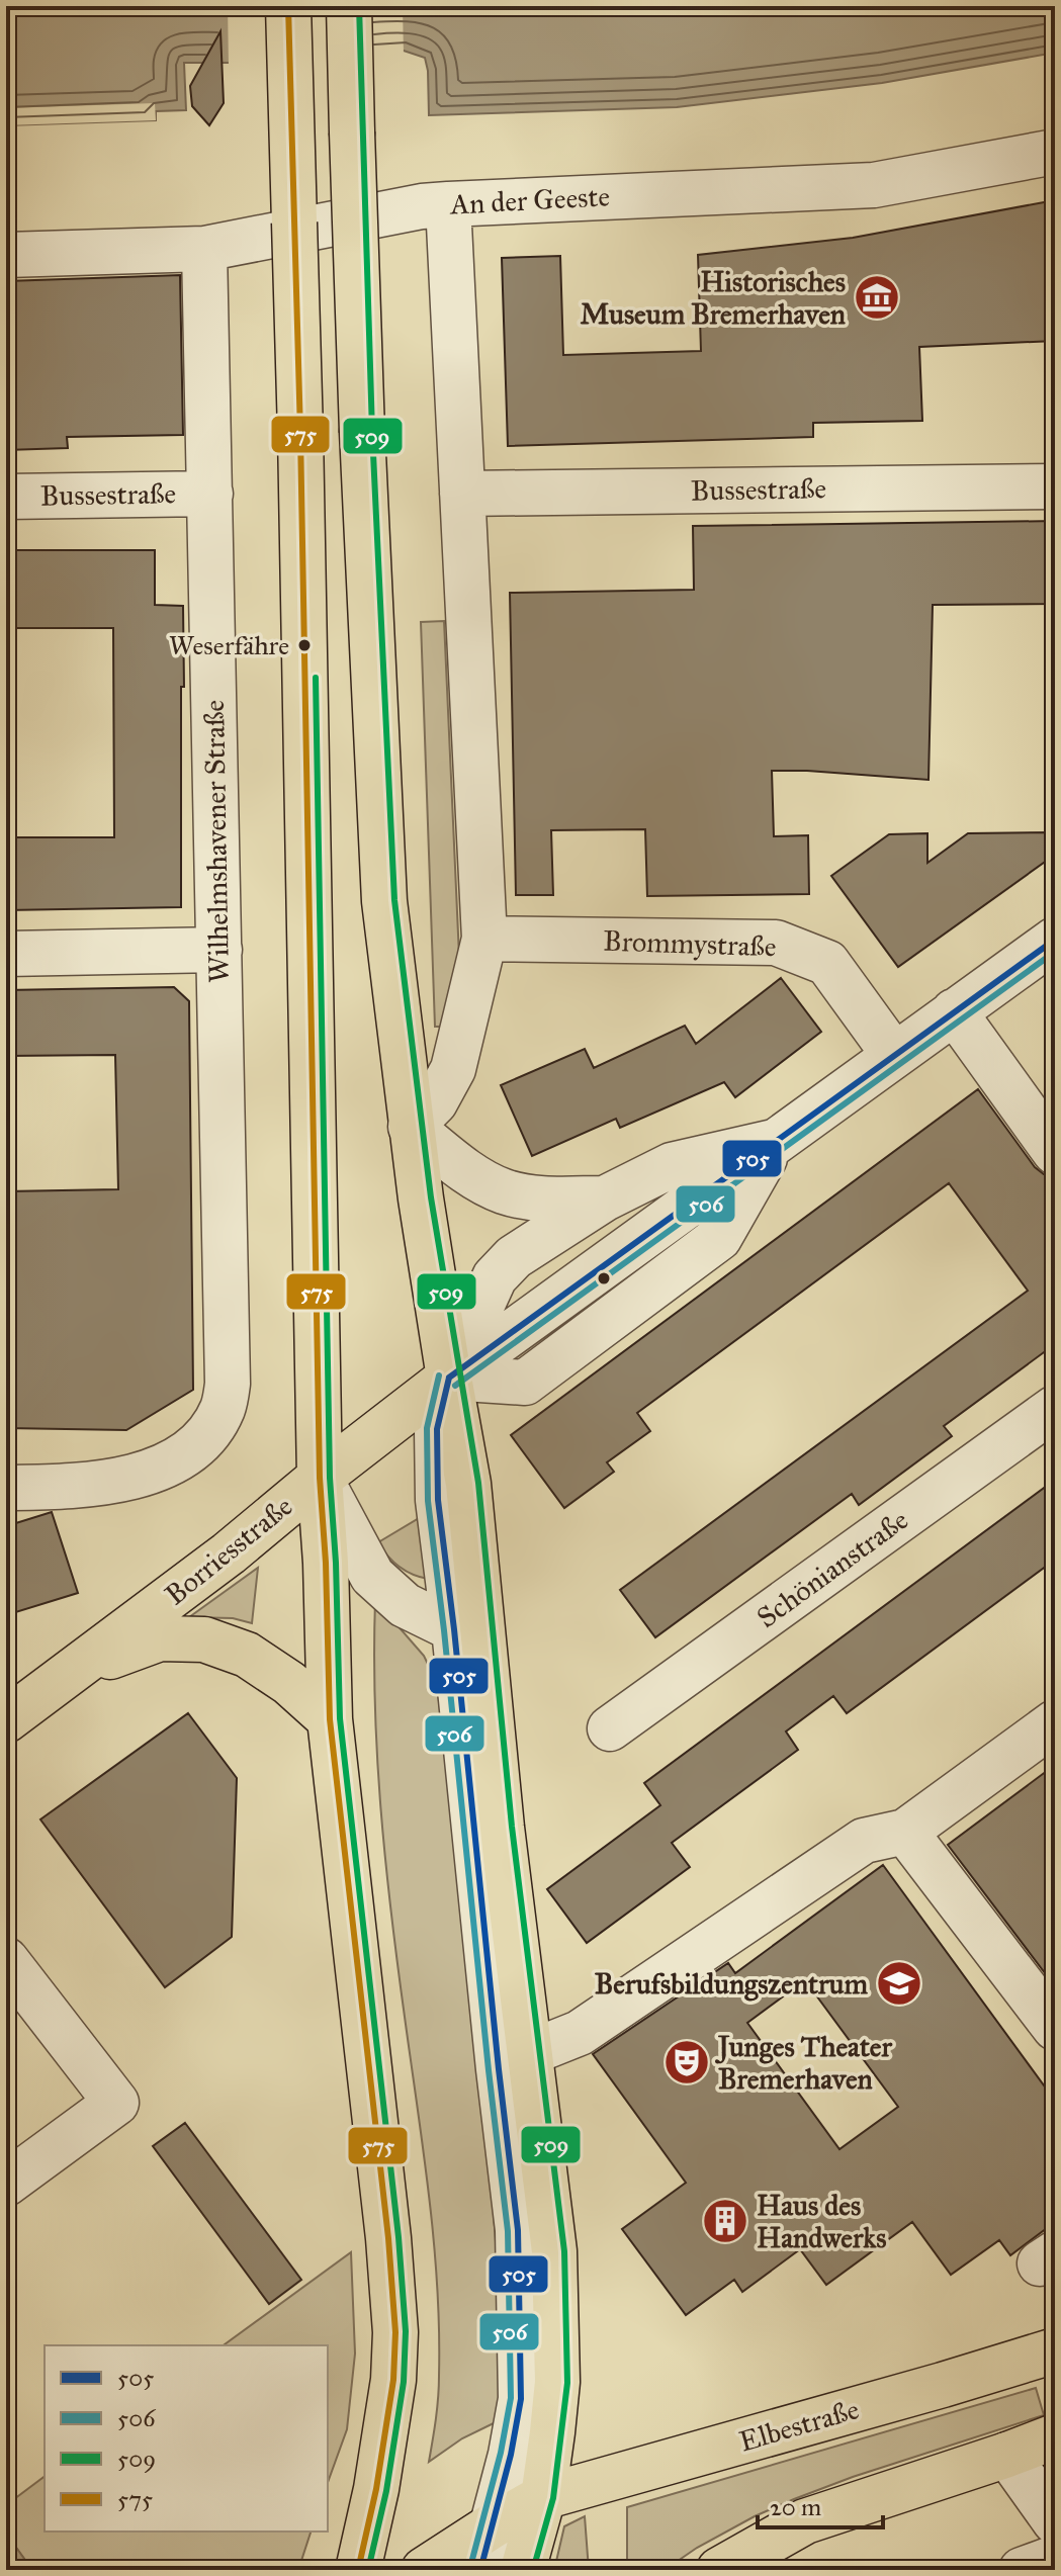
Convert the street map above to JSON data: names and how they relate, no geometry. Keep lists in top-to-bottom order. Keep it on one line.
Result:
{"streets":{"main road":["Borriesstraße","Elbestraße"],"street":["An der Geeste","Bussestraße","Wilhelmshavener Straße","Brommystraße","Schönianstraße"]},"crossings":[["An der Geeste","Wilhelmshavener Straße"],["Bussestraße","Wilhelmshavener Straße"],["Brommystraße","Borriesstraße"]],"places":{"museum":["Historisches Museum Bremerhaven"],"other":["Weserfähre"],"school or university":["Berufsbildungszentrum"],"theatre":["Junges Theater Bremerhaven"],"building":["Haus des Handwerks"]},"lines":["transit line 509","transit line 575","transit line 505","transit line 506"],"legend":["505","506","509","575"],"scale_bar":"20 m"}
